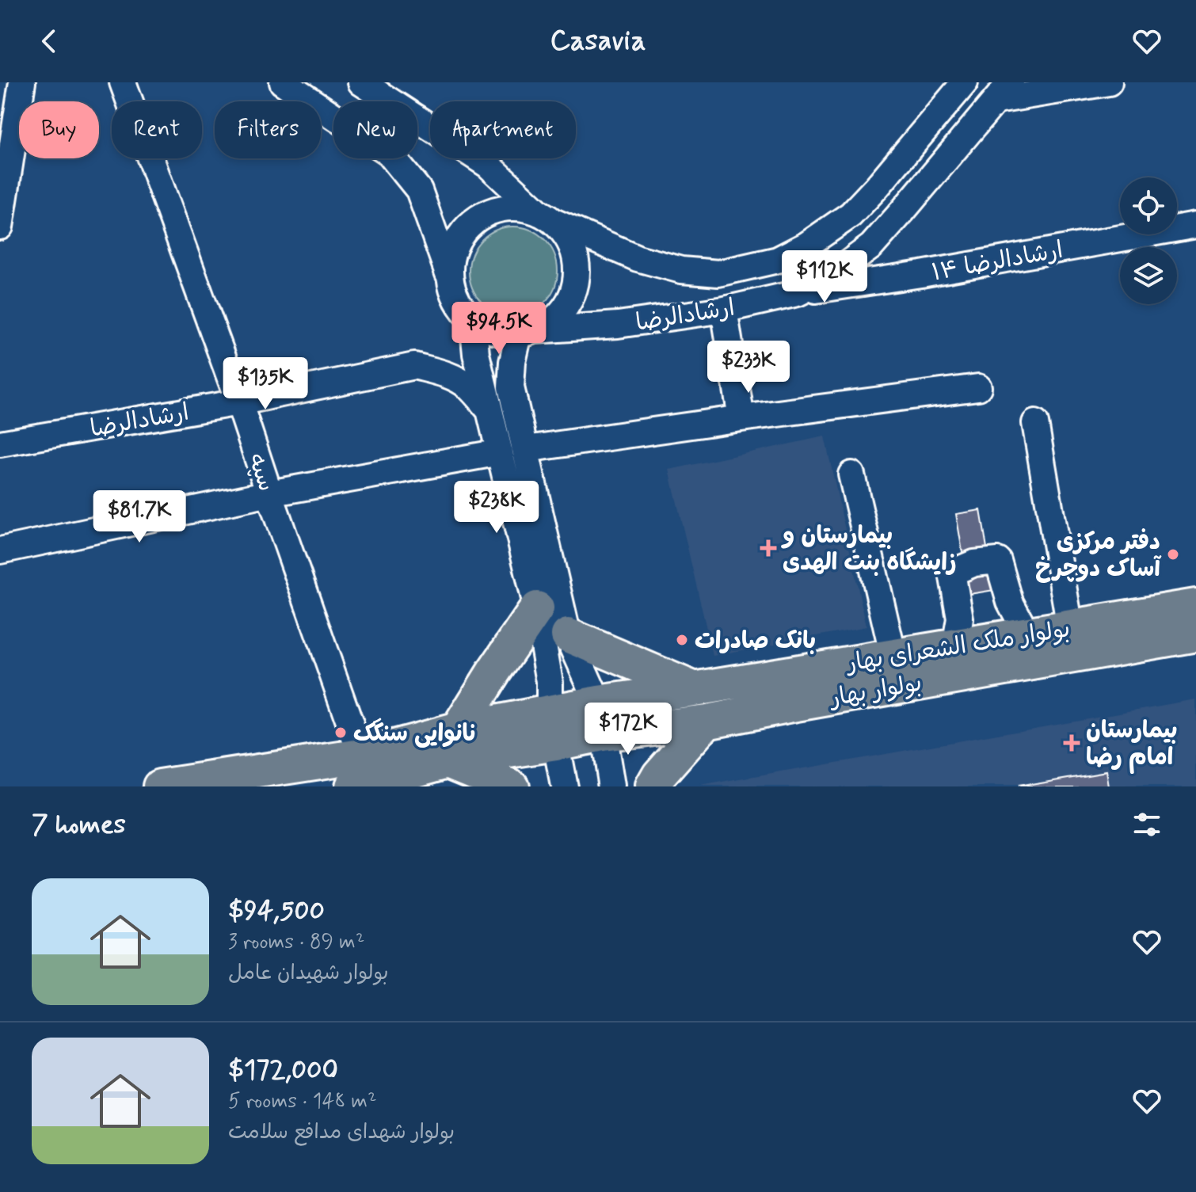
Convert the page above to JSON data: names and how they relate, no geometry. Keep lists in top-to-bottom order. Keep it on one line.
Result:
{"streets":{"main road":["بولوار ملک الشعرای بهار","بولوار بهار"],"street":["ارشادالرضا ۱۴","ارشادالرضا","سپه"]},"crossings":[["ارشادالرضا ۱۴","ارشادالرضا"],["ارشادالرضا","سپه"],["سپه","بولوار ملک الشعرای بهار"],["بولوار ملک الشعرای بهار","بولوار بهار"]],"places":{"health":["بیمارستان و زایشگاه بنت الهدی","بیمارستان امام رضا"],"other":["دفتر مرکزی آساک دوچرخ","بانک صادرات","نانوایی سنگک"]},"page":{"header":"Casavia","chip":["Buy","Rent","Filters","New","Apartment"],"price":["$112K","$94.5K","$233K","$135K","$238K","$81.7K","$172K"],"heading":"7 homes","list":[{"name":"$94,500","note":"3 rooms · 89 m² · بولوار شهیدان عامل"},{"name":"$172,000","note":"5 rooms · 148 m² · بولوار شهدای مدافع سلامت"}]}}
